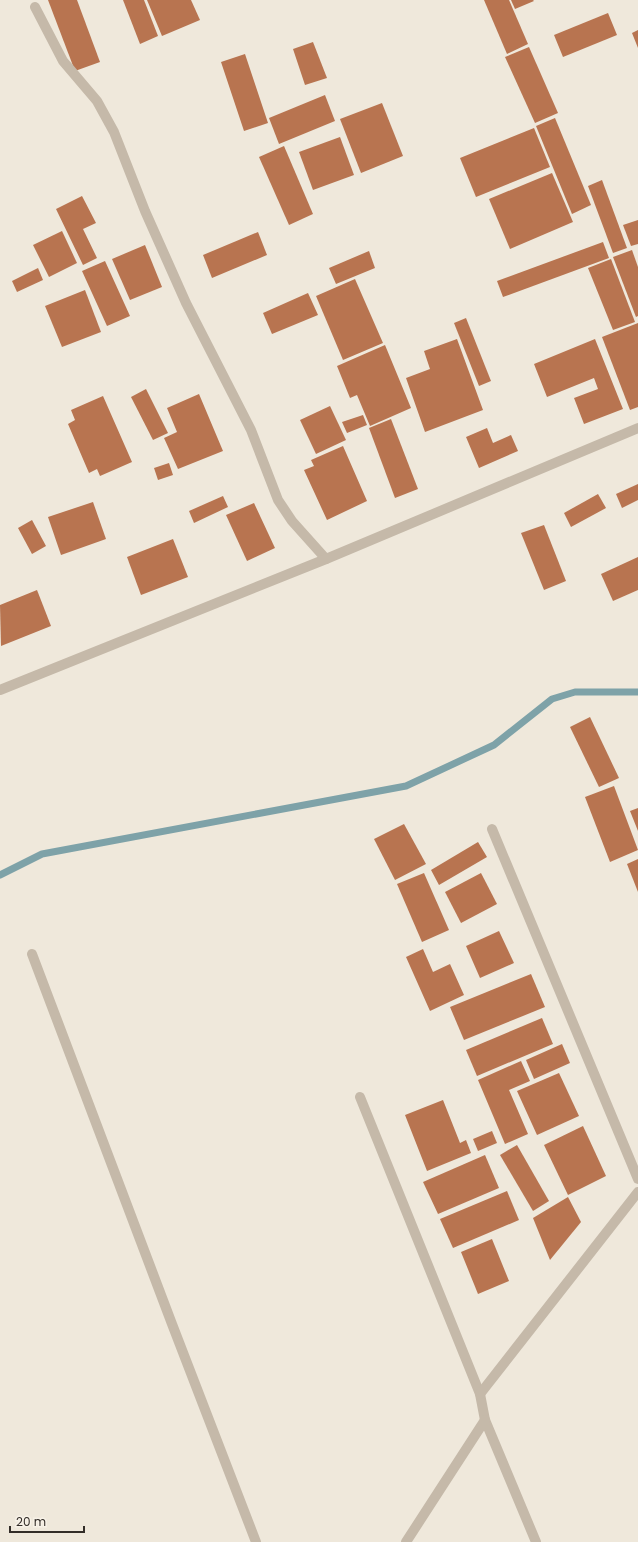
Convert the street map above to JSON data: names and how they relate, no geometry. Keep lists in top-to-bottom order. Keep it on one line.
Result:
{"scale_bar":"20 m"}
